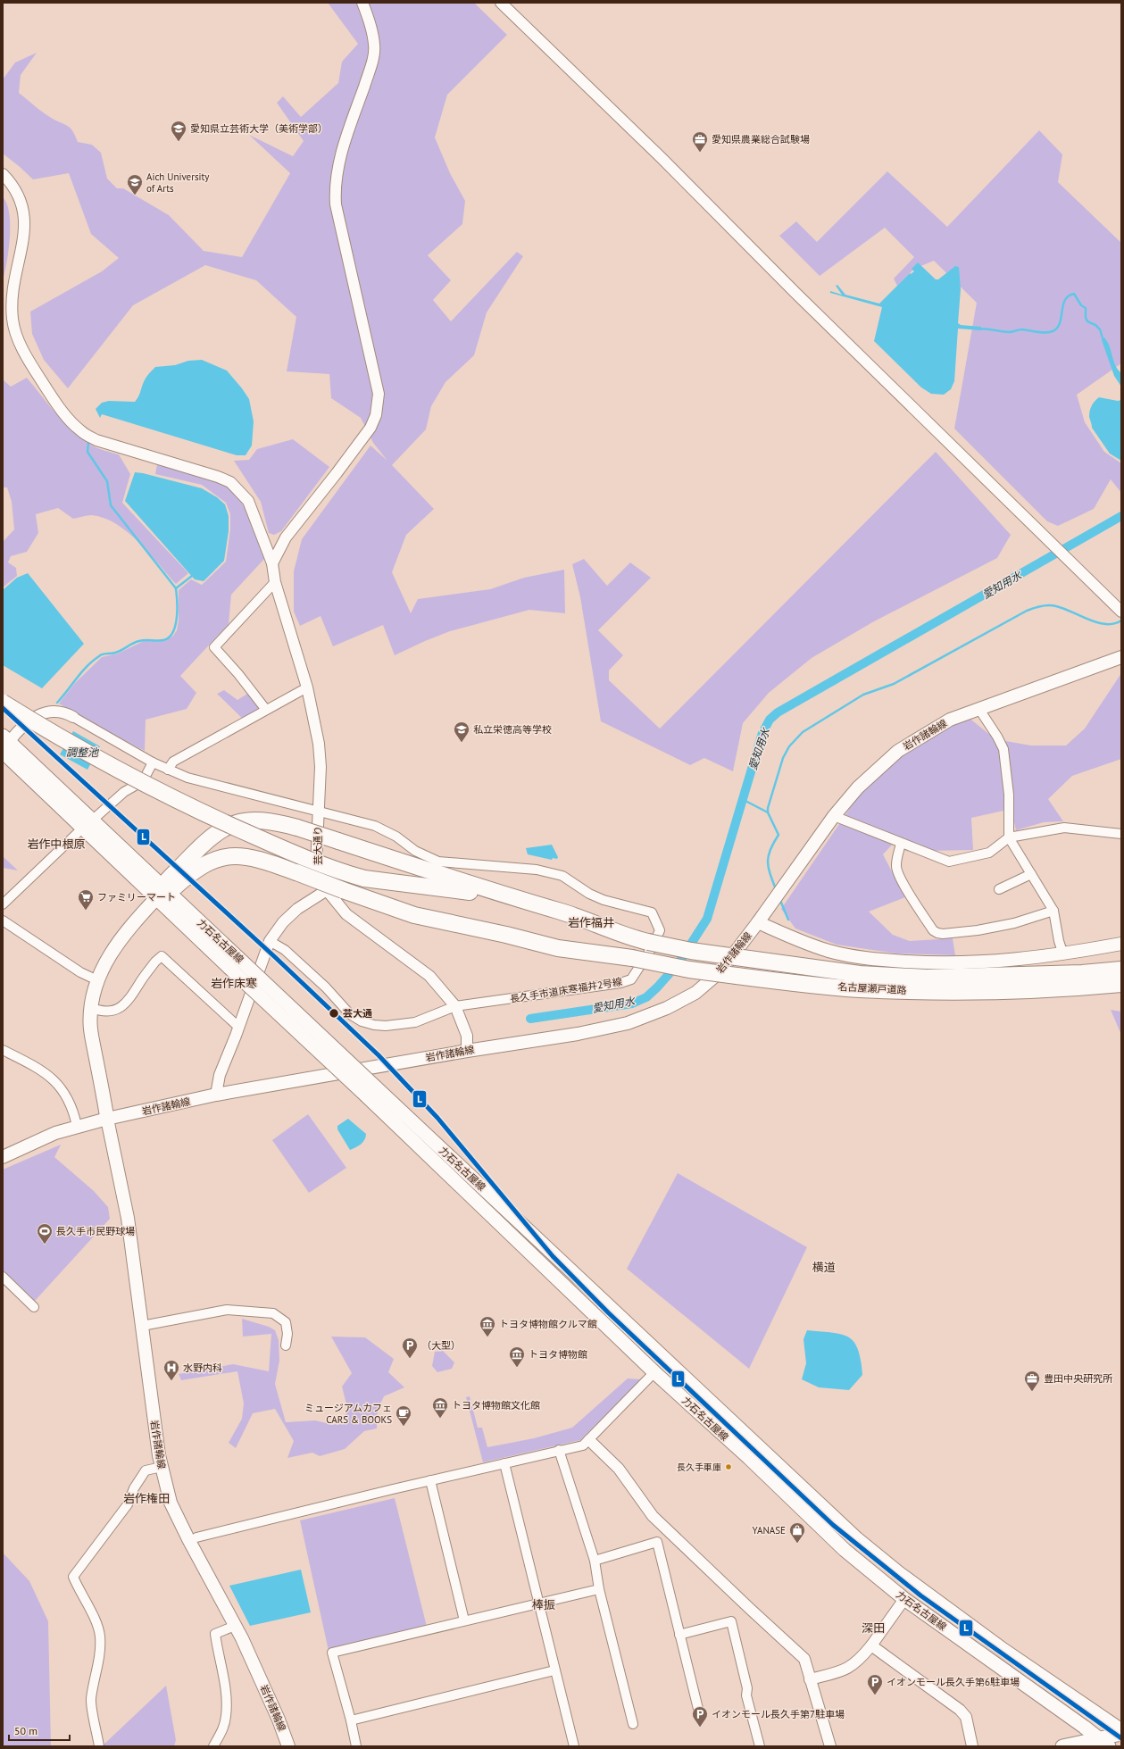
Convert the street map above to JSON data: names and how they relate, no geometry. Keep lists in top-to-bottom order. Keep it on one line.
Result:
{"streets":{"highway":["名古屋瀬戸道路"],"main road":["岩作諸輪線","力石名古屋線"],"street":["芸大通り","長久手市道床寒福井2号線"]},"crossings":[["芸大通り","長久手市道床寒福井2号線"]],"districts":["岩作中根原","岩作福井","岩作床寒","横道","岩作権田","棒振","深田"],"water":["愛知用水","調整池"],"places":{"school or university":["愛知県立芸術大学（美術学部）","Aich University of Arts","私立栄徳高等学校"],"office":["愛知県農業総合試験場","豊田中央研究所"],"supermarket":["ファミリーマート"],"other":["芸大通","長久手車庫"],"sports":["長久手市民野球場"],"museum":["トヨタ博物館クルマ館","トヨタ博物館","トヨタ博物館文化館"],"parking":["（大型）","イオンモール長久手第6駐車場","イオンモール長久手第7駐車場"],"hospital":["水野内科"],"cafe":["ミュージアムカフェ CARS & BOOKS"],"shop":["YANASE"]},"lines":["transit line L"],"scale_bar":"50 m"}
